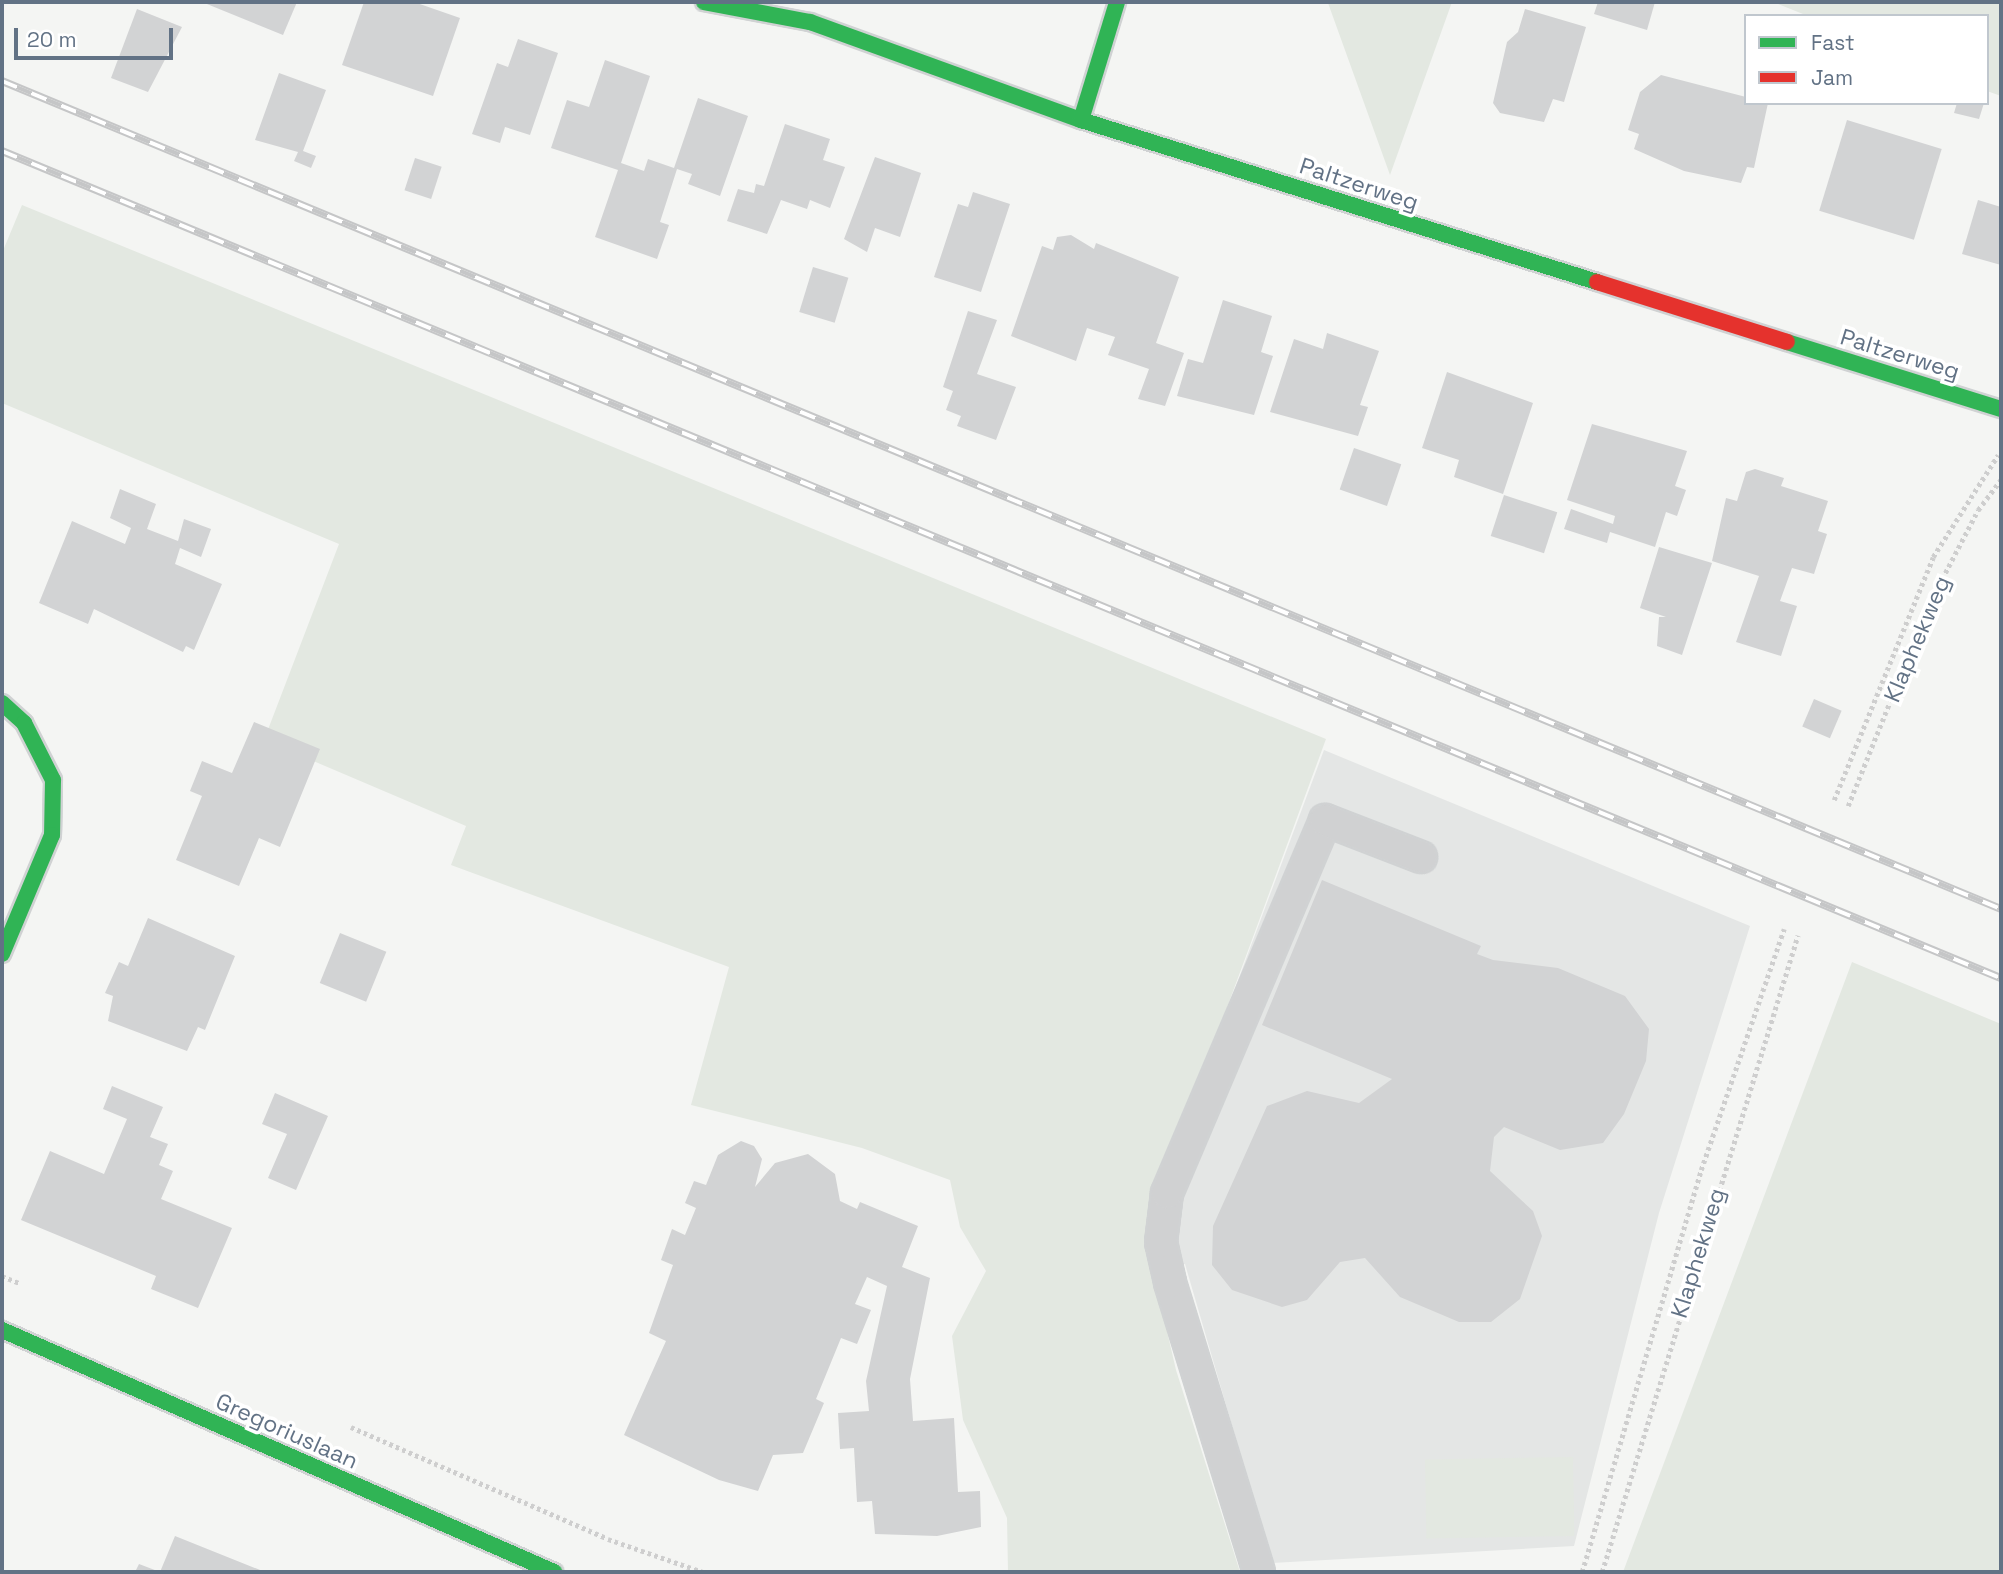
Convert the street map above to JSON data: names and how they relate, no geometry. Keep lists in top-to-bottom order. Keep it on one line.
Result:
{"streets":{"street":["Paltzerweg","Gregoriuslaan"],"path":["Klaphekweg"]},"legend":["Fast","Jam"],"scale_bar":"20 m"}
